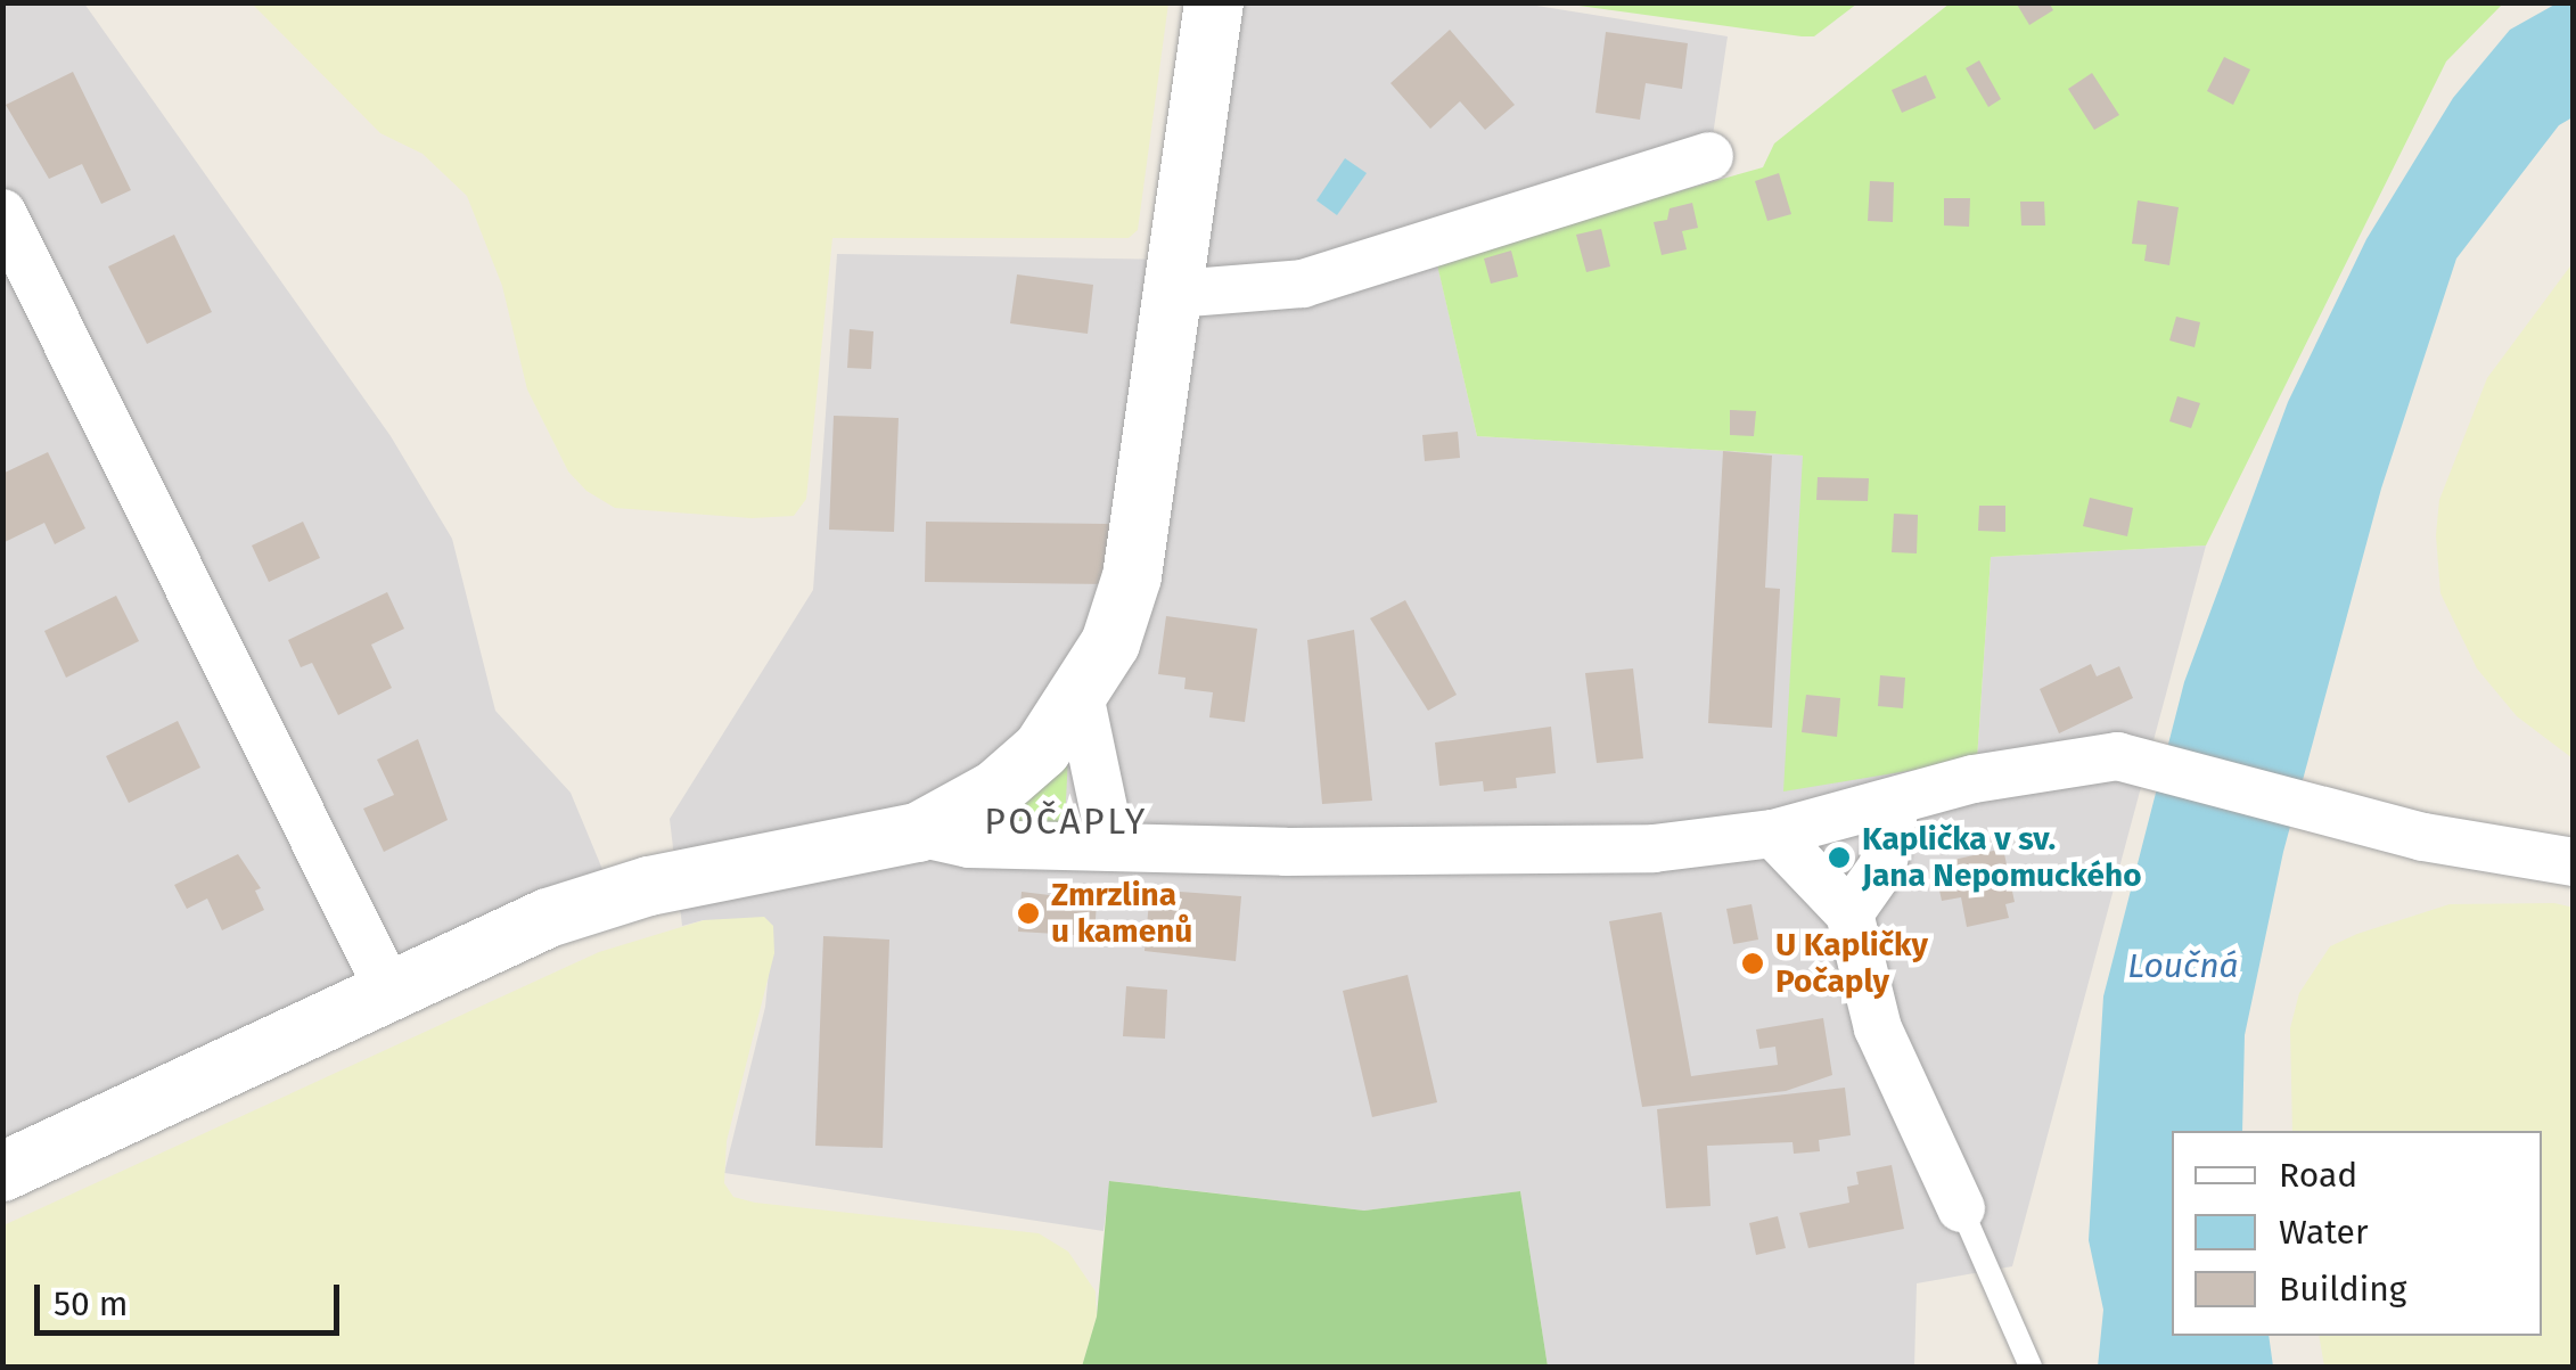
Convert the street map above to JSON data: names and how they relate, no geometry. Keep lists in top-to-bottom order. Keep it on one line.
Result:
{"districts":["POČAPLY"],"water":["Loučná"],"places":["Kaplička v sv. Jana Nepomuckého","Zmrzlina u kamenů","U Kapličky Počaply"],"legend":["Road","Water","Building"],"scale_bar":"50 m"}
